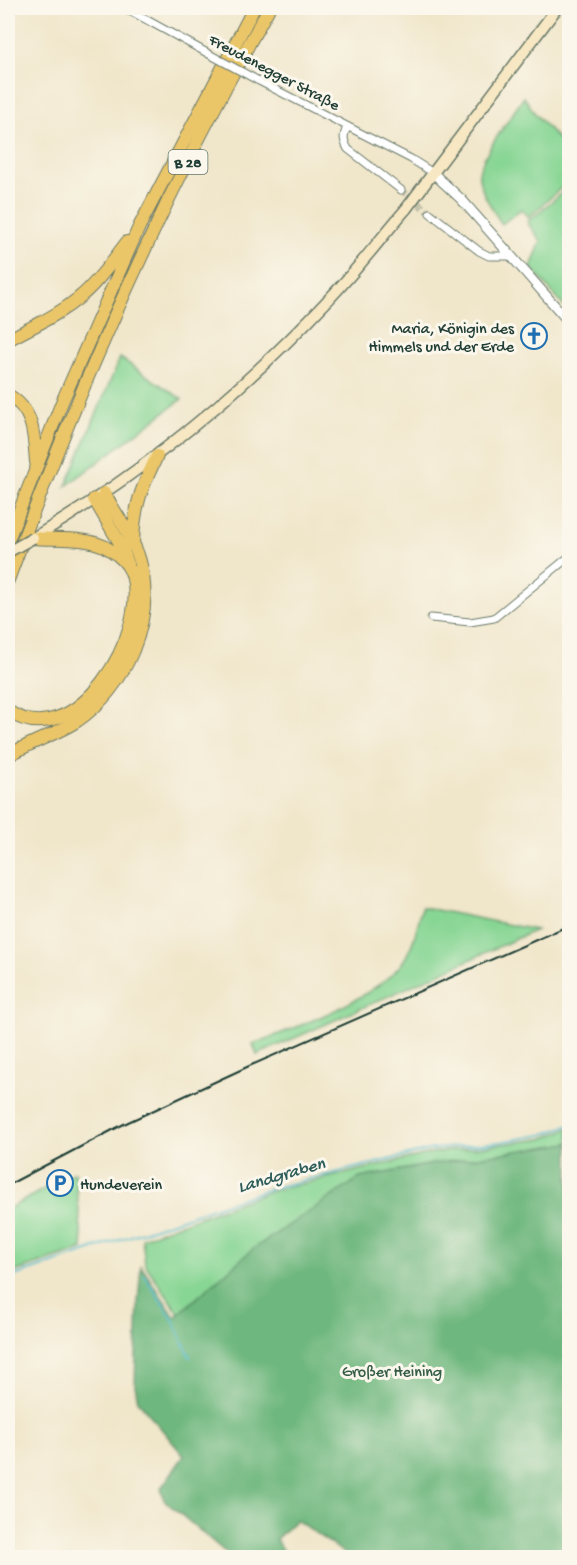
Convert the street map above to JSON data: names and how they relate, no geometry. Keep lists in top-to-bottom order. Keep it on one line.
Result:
{"streets":{"highway":["B 28"],"street":["Freudenegger Straße"]},"water":["Landgraben"],"parks":["Großer Heining"],"places":{"church":["Maria, Königin des Himmels und der Erde"],"parking":["Hundeverein"]}}
